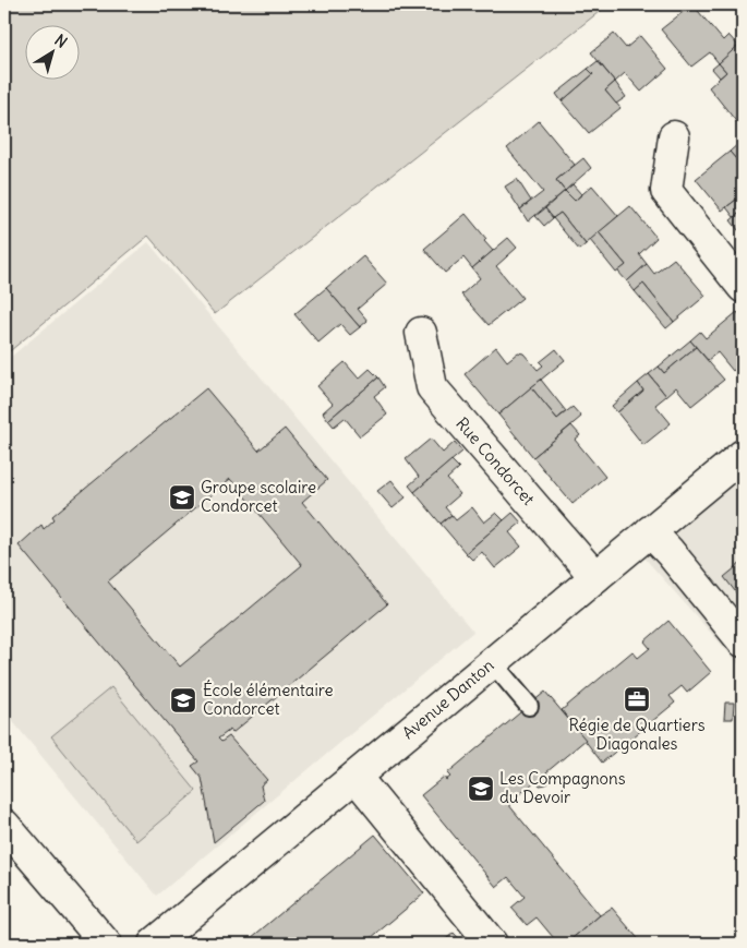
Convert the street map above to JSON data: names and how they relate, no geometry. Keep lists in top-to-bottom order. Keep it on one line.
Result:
{"streets":{"street":["Rue Condorcet","Avenue Danton"]},"crossings":[["Rue Condorcet","Avenue Danton"]],"places":{"school or university":["Groupe scolaire Condorcet","École élémentaire Condorcet","Les Compagnons du Devoir"],"office":["Régie de Quartiers Diagonales"]},"north":"top right"}
